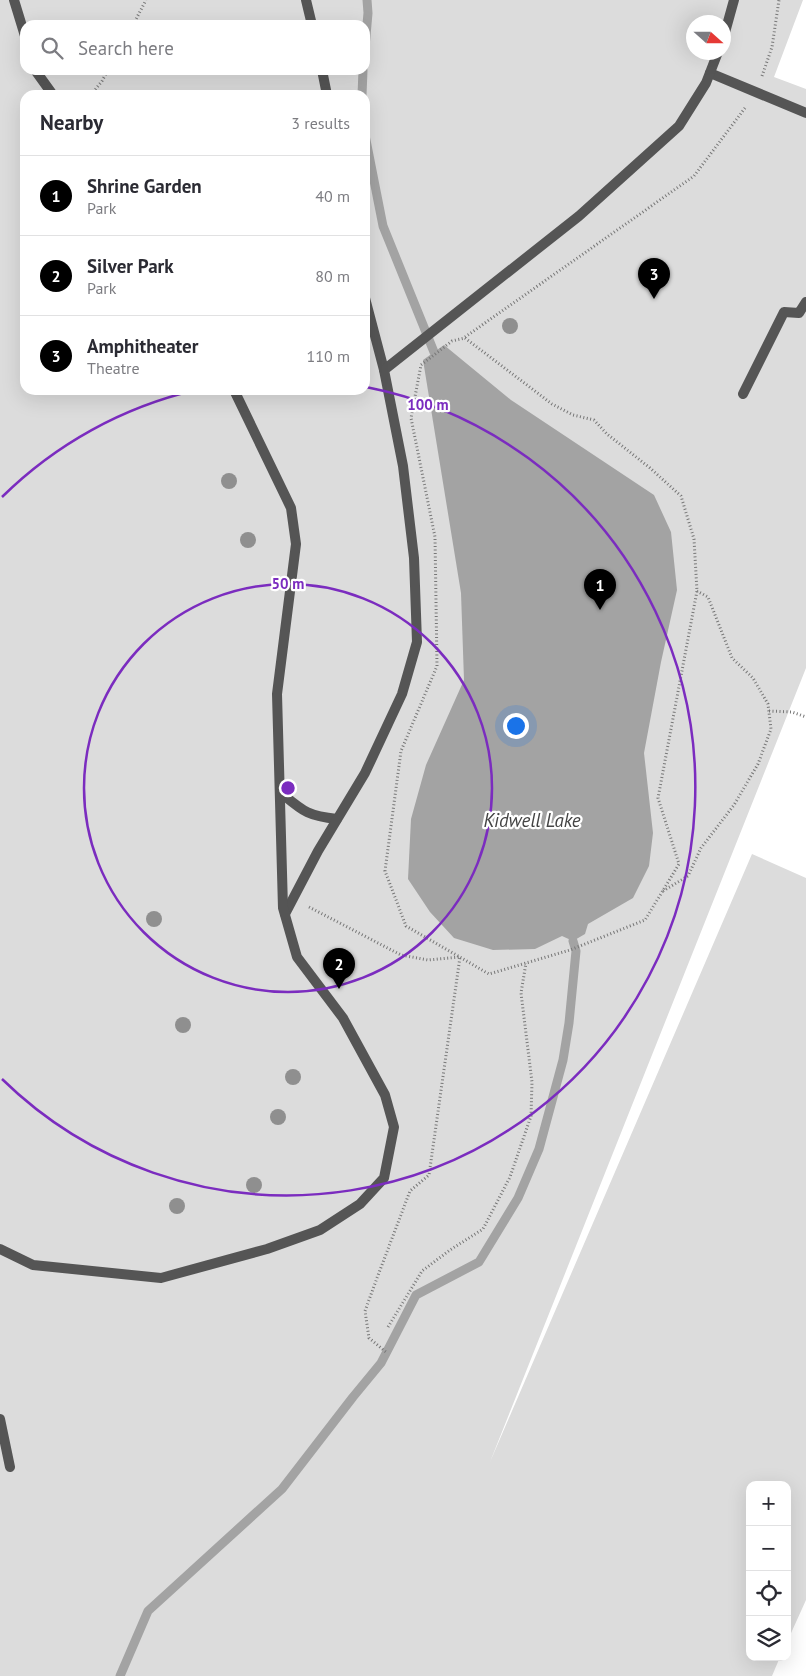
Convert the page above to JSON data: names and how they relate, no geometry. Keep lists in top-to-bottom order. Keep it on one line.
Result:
{"water":["Kidwell Lake"],"north":"right","page":{"search":"Search here","heading":["Nearby","3 results"],"list":[{"mark":"1","name":"Shrine Garden","note":"Park","value":"40 m"},{"mark":"2","name":"Silver Park","note":"Park","value":"80 m"},{"mark":"3","name":"Amphitheater","note":"Theatre","value":"110 m"}],"pins":["3","1","2"],"map_buttons":["+","−"]},"rings":["100 m","50 m"]}
